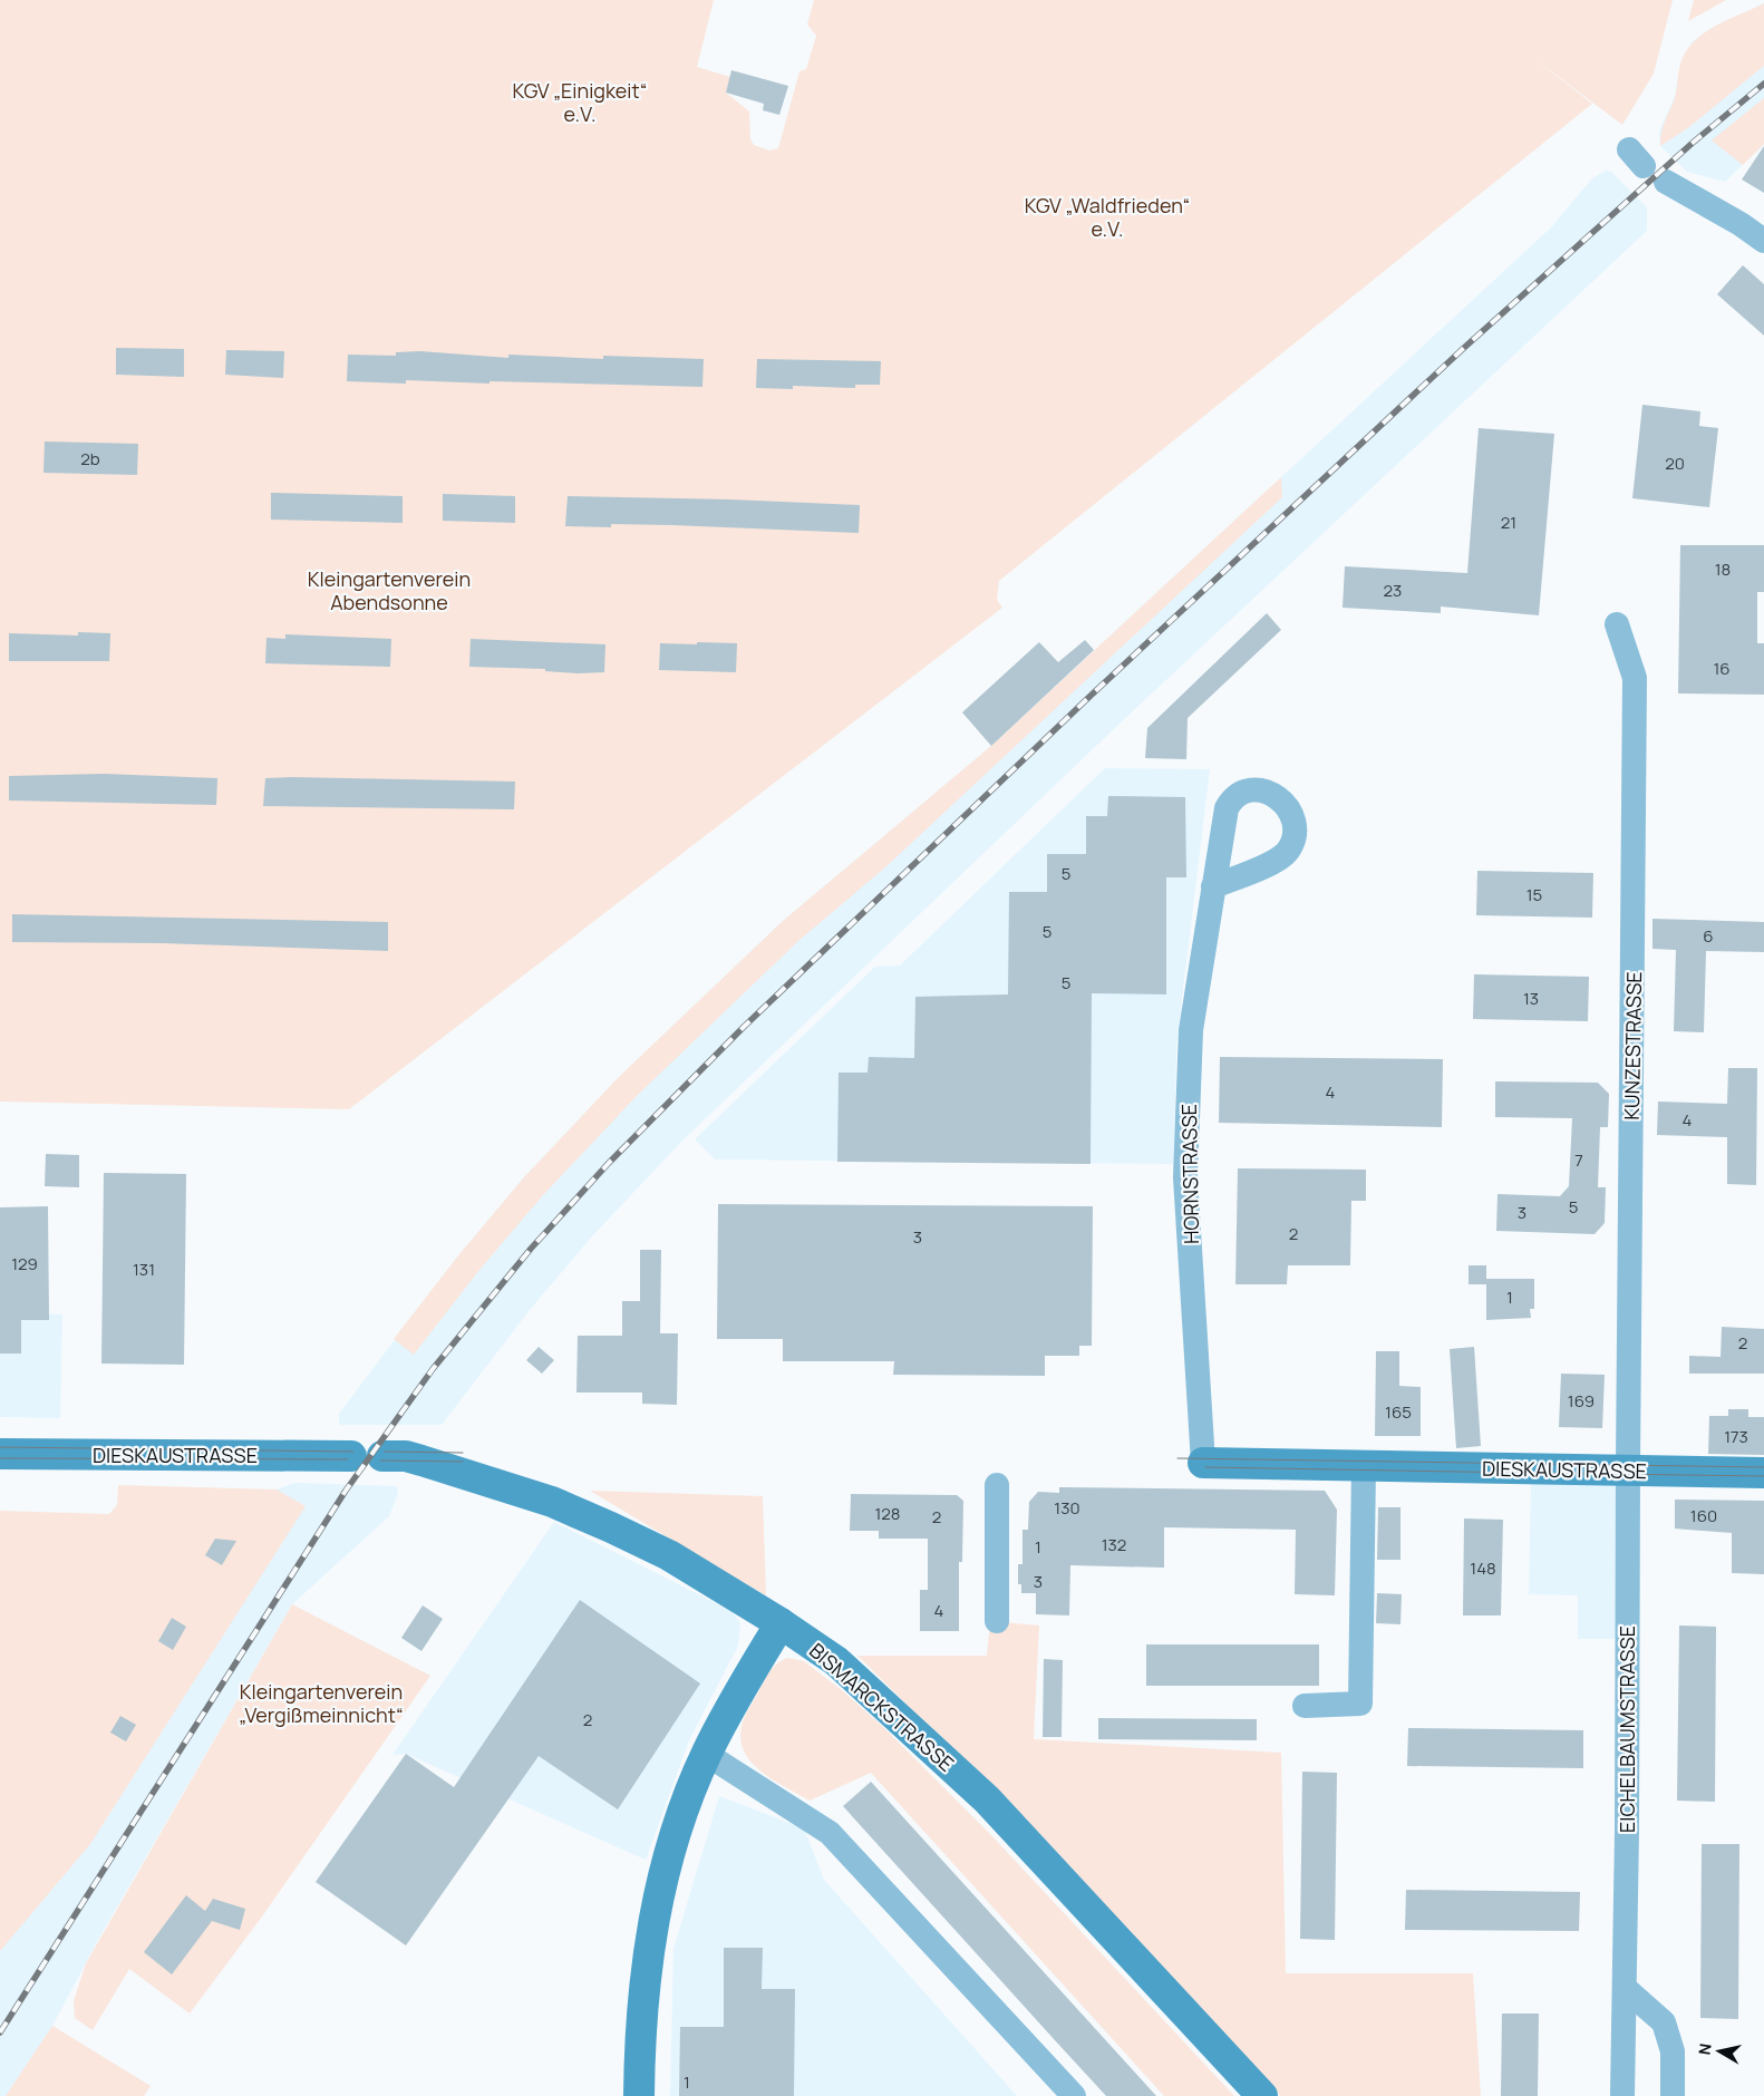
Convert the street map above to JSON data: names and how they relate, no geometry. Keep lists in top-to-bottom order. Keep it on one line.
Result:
{"streets":{"street":["KUNZESTRASSE","HORNSTRASSE","DIESKAUSTRASSE","BISMARCKSTRASSE","EICHELBAUMSTRASSE"]},"crossings":[["KUNZESTRASSE","DIESKAUSTRASSE"],["KUNZESTRASSE","EICHELBAUMSTRASSE"],["HORNSTRASSE","DIESKAUSTRASSE"],["DIESKAUSTRASSE","EICHELBAUMSTRASSE"]],"parks":["KGV „Einigkeit“ e.V.","KGV „Waldfrieden“ e.V.","Kleingartenverein Abendsonne","Kleingartenverein „Vergißmeinnicht“"],"house_numbers":["2b","20","21","18","23","16","5","15","5","6","5","13","4","4","7","5","3","2","3","129","131","1","2","169","165","173","130","128","160","2","132","1","148","3","4","2","1"],"north":"left"}
